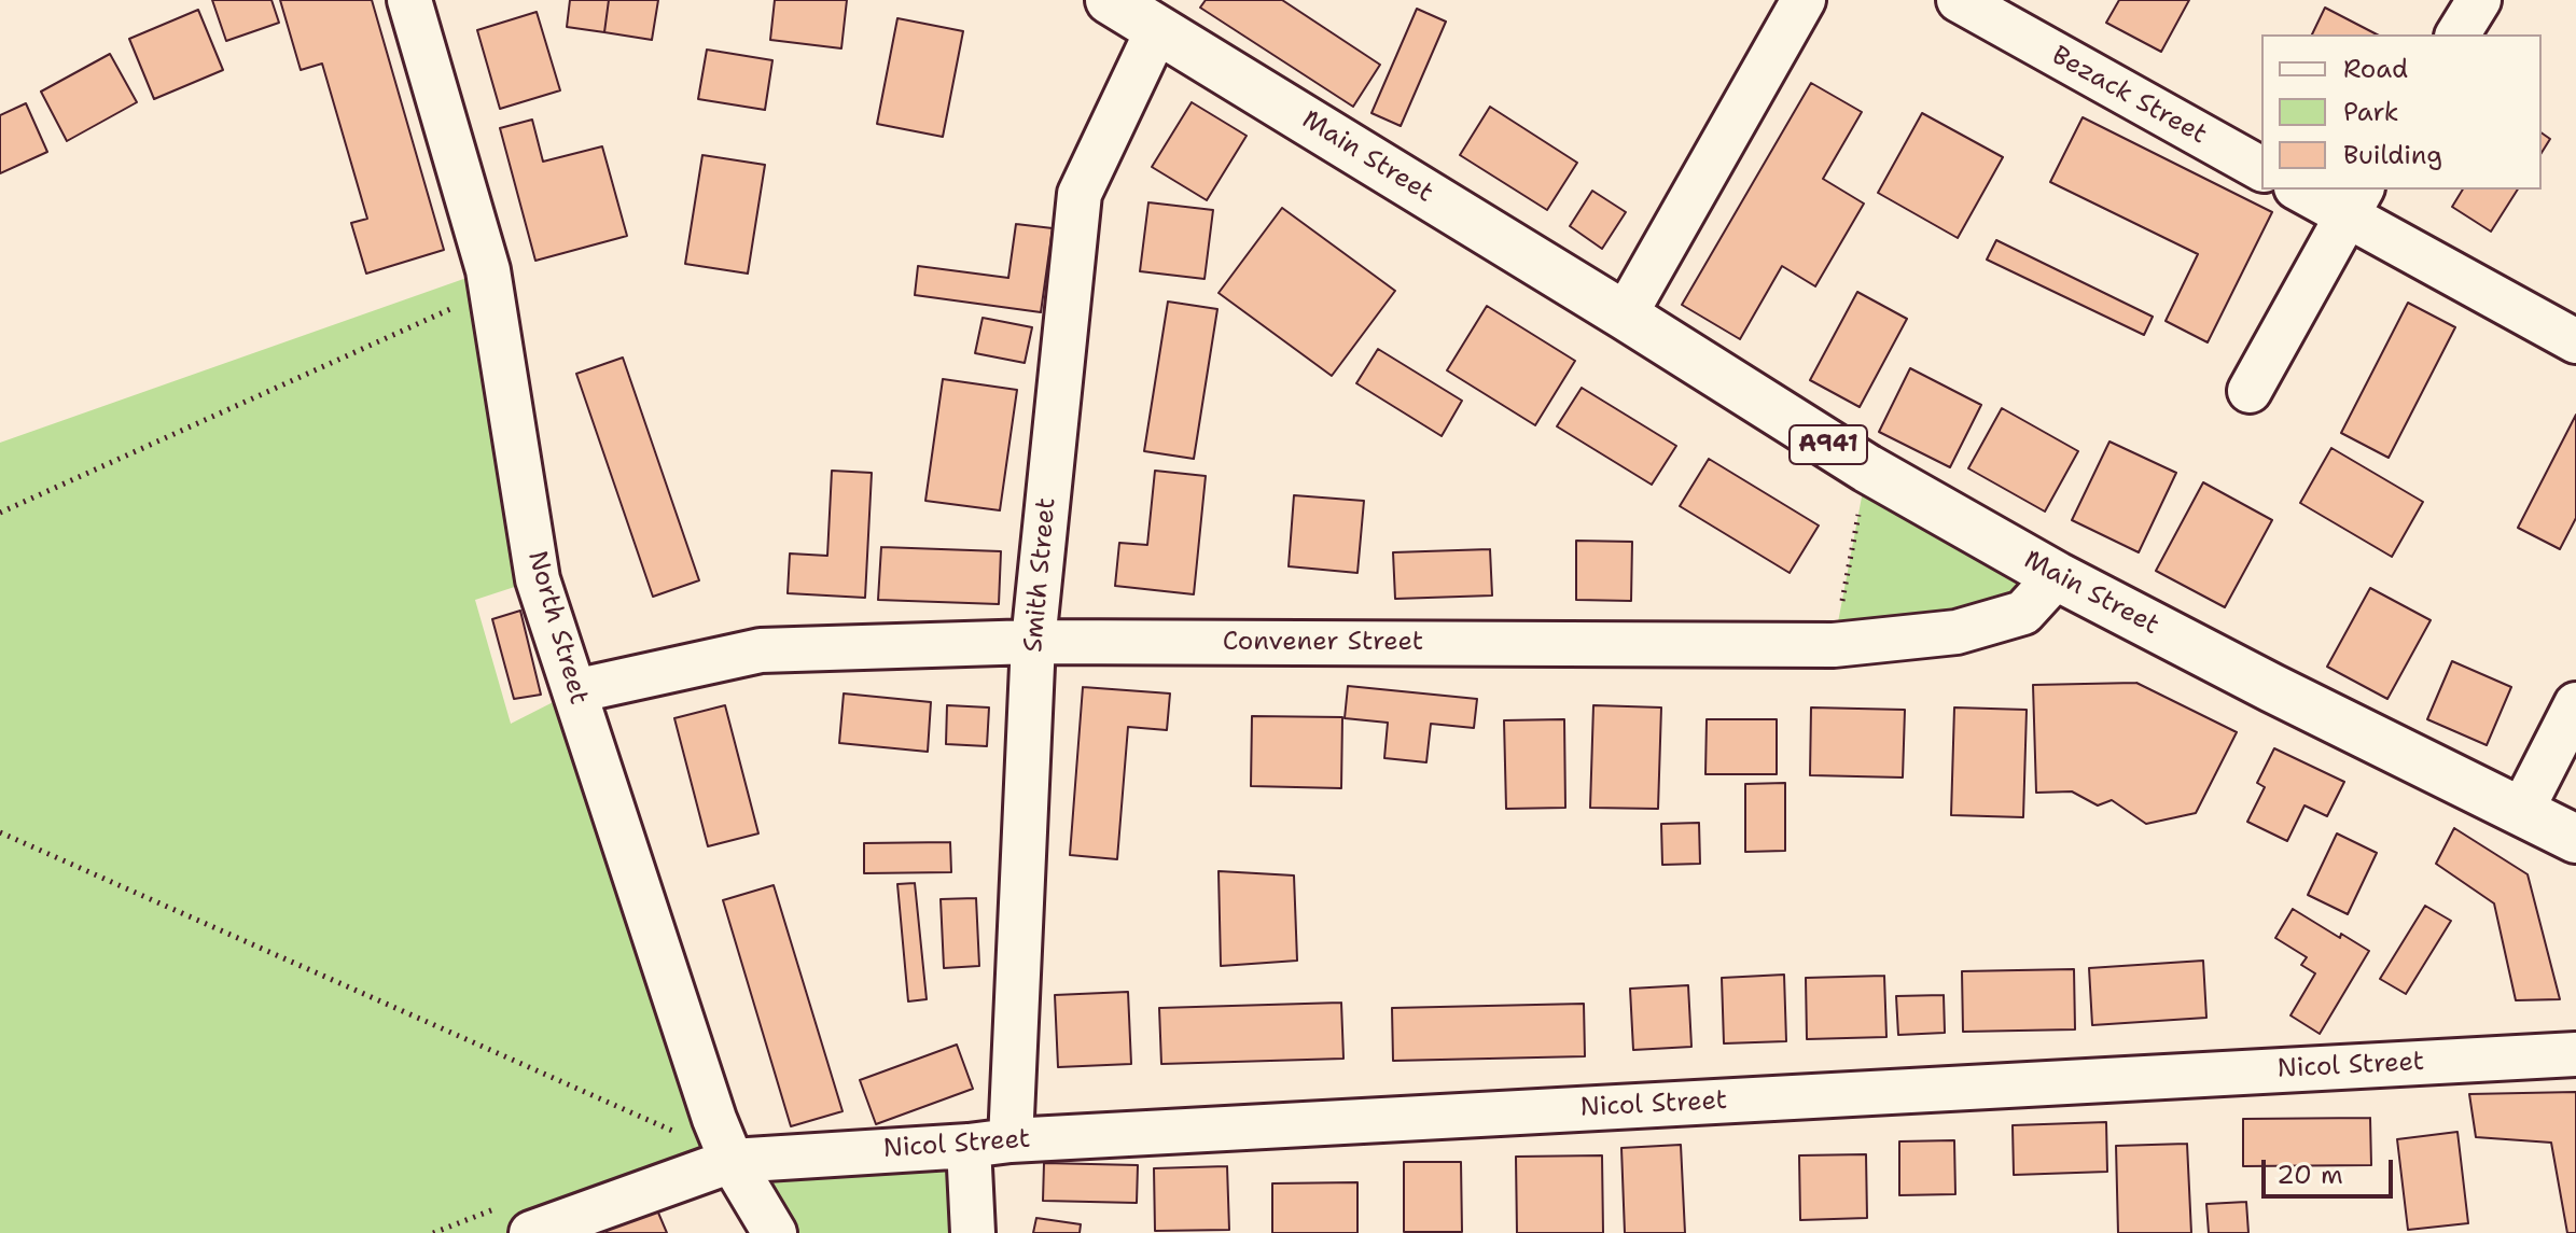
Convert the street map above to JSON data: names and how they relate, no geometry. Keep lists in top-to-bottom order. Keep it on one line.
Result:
{"streets":{"main road":["Main Street","A941"],"street":["Bezack Street","Smith Street","North Street","Convener Street","Nicol Street"]},"crossings":[["Main Street","Smith Street"],["Main Street","Convener Street"],["Smith Street","Convener Street"],["Smith Street","Nicol Street"],["North Street","Convener Street"],["North Street","Nicol Street"]],"legend":["Road","Park","Building"],"scale_bar":"20 m"}
